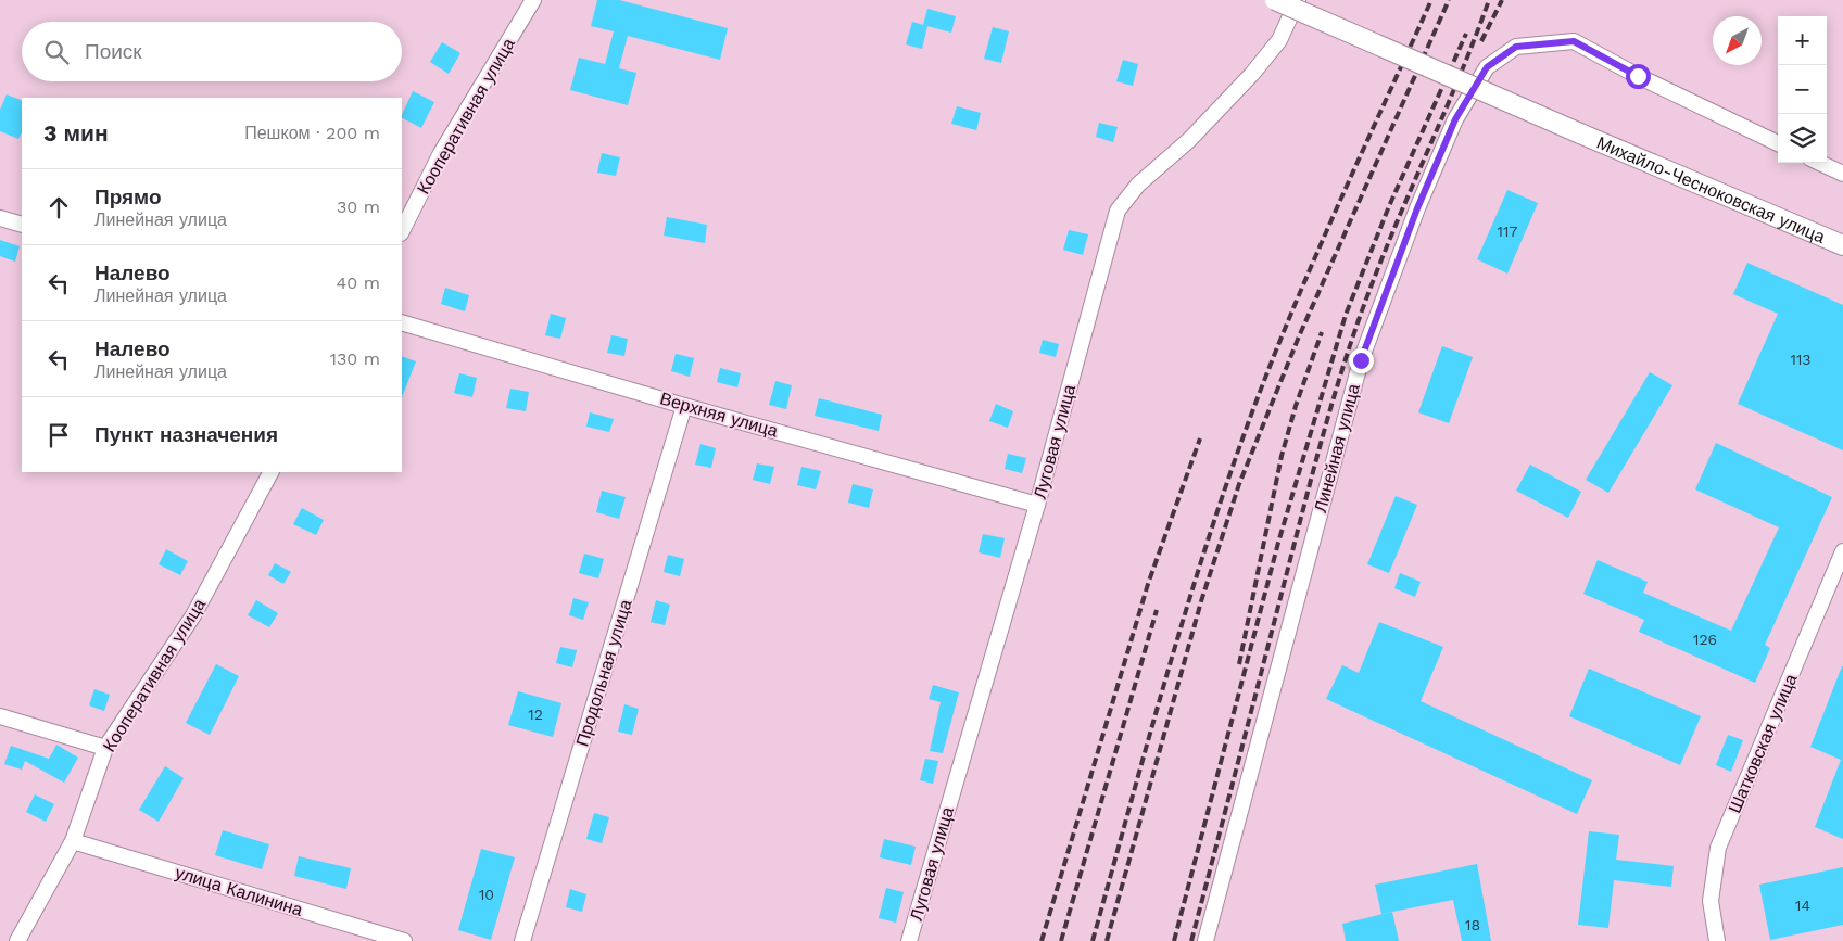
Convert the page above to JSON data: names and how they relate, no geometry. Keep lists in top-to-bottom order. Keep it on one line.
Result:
{"streets":{"street":["Кооперативная улица","Михайло-Чесноковская улица","Верхняя улица","Луговая улица","Линейная улица","Продольная улица","Шатковская улица","улица Калинина"]},"crossings":[["Кооперативная улица","улица Калинина"],["Верхняя улица","Луговая улица"],["Верхняя улица","Продольная улица"]],"house_numbers":["117","113","126","12","10","14","18"],"north":"bottom left","page":{"map_buttons":["+","−"],"search":"Поиск","heading":["3 мин","Пешком · 200 m"],"list":[["Прямо","Линейная улица","30 m"],["Налево","Линейная улица","40 m"],["Налево","Линейная улица","130 m"],"Пункт назначения"]}}
